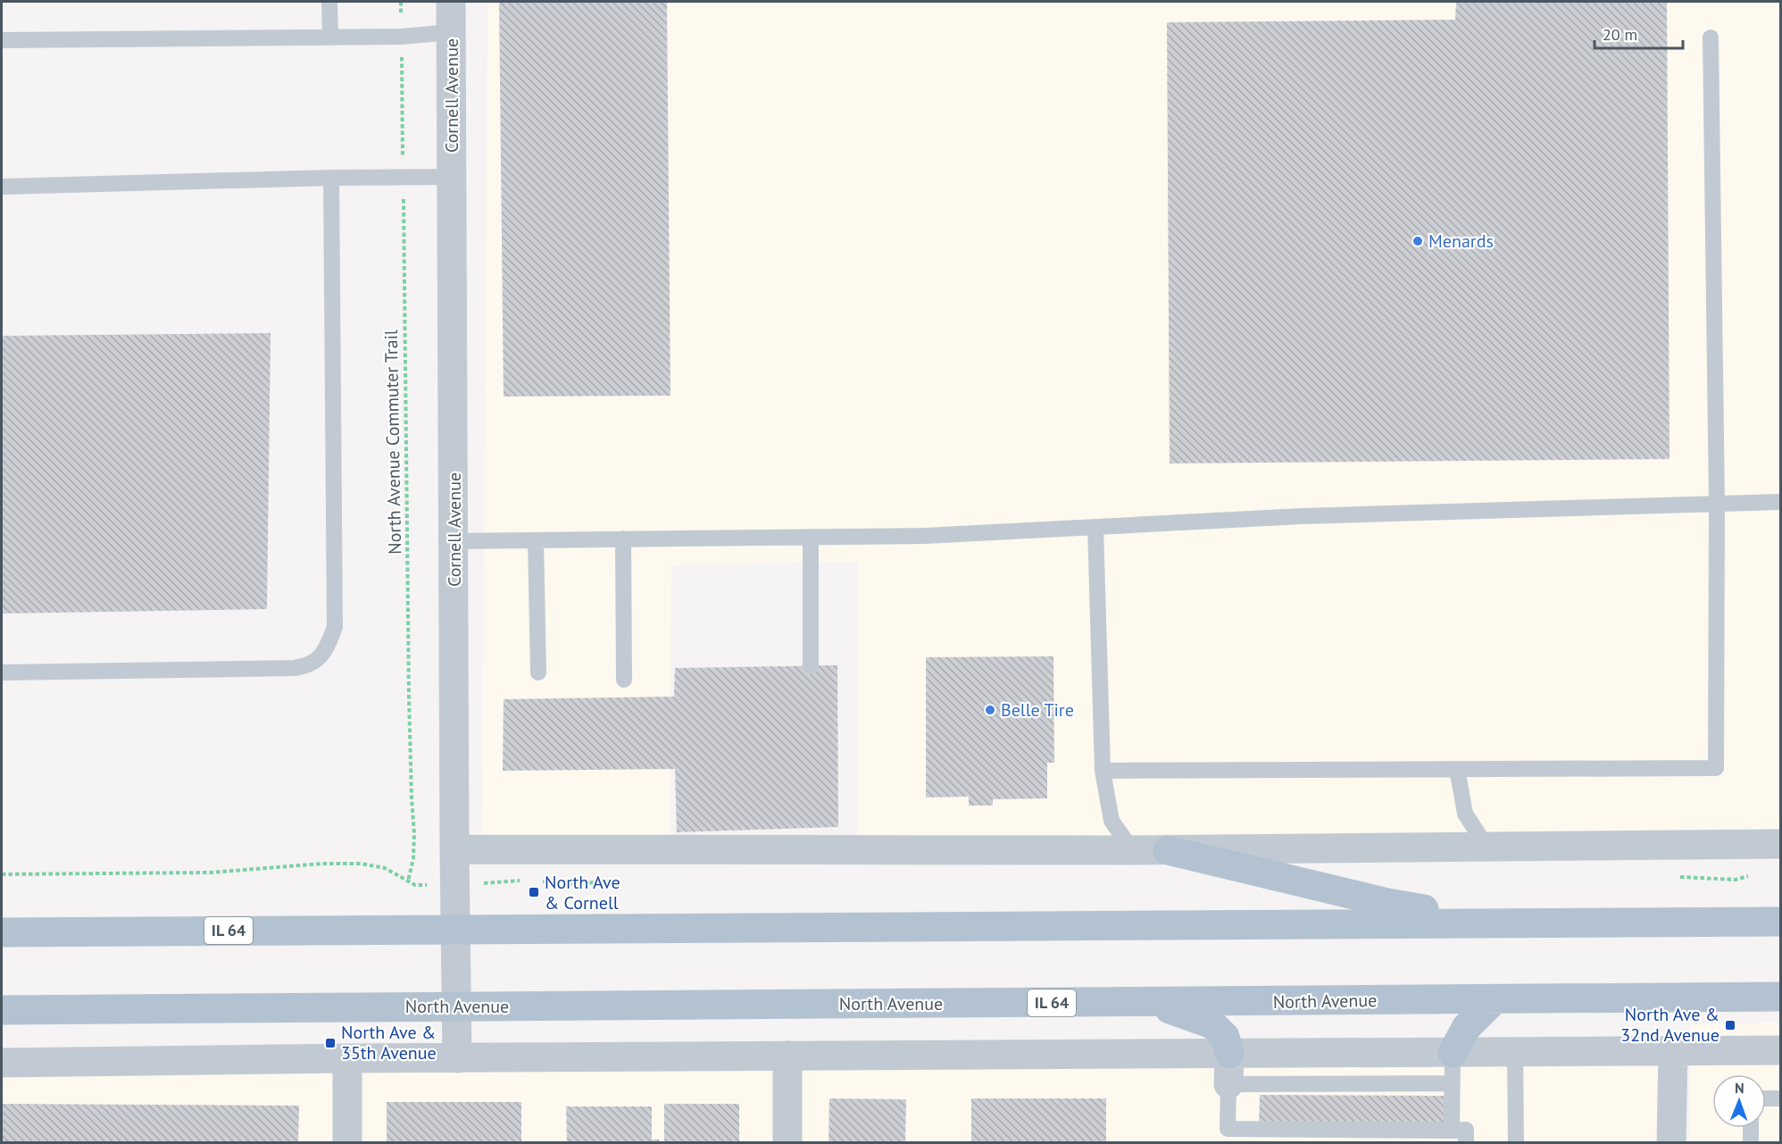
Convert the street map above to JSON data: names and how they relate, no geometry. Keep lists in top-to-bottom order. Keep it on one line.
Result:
{"streets":{"main road":["IL 64","North Avenue"],"street":["Cornell Avenue"],"path":["North Avenue Commuter Trail"]},"crossings":[["Cornell Avenue","IL 64"],["Cornell Avenue","North Avenue"]],"places":{"other":["Menards","Belle Tire"],"transit":["North Ave & Cornell","North Ave & 32nd Avenue","North Ave & 35th Avenue"]},"scale_bar":"20 m","north":"top"}
